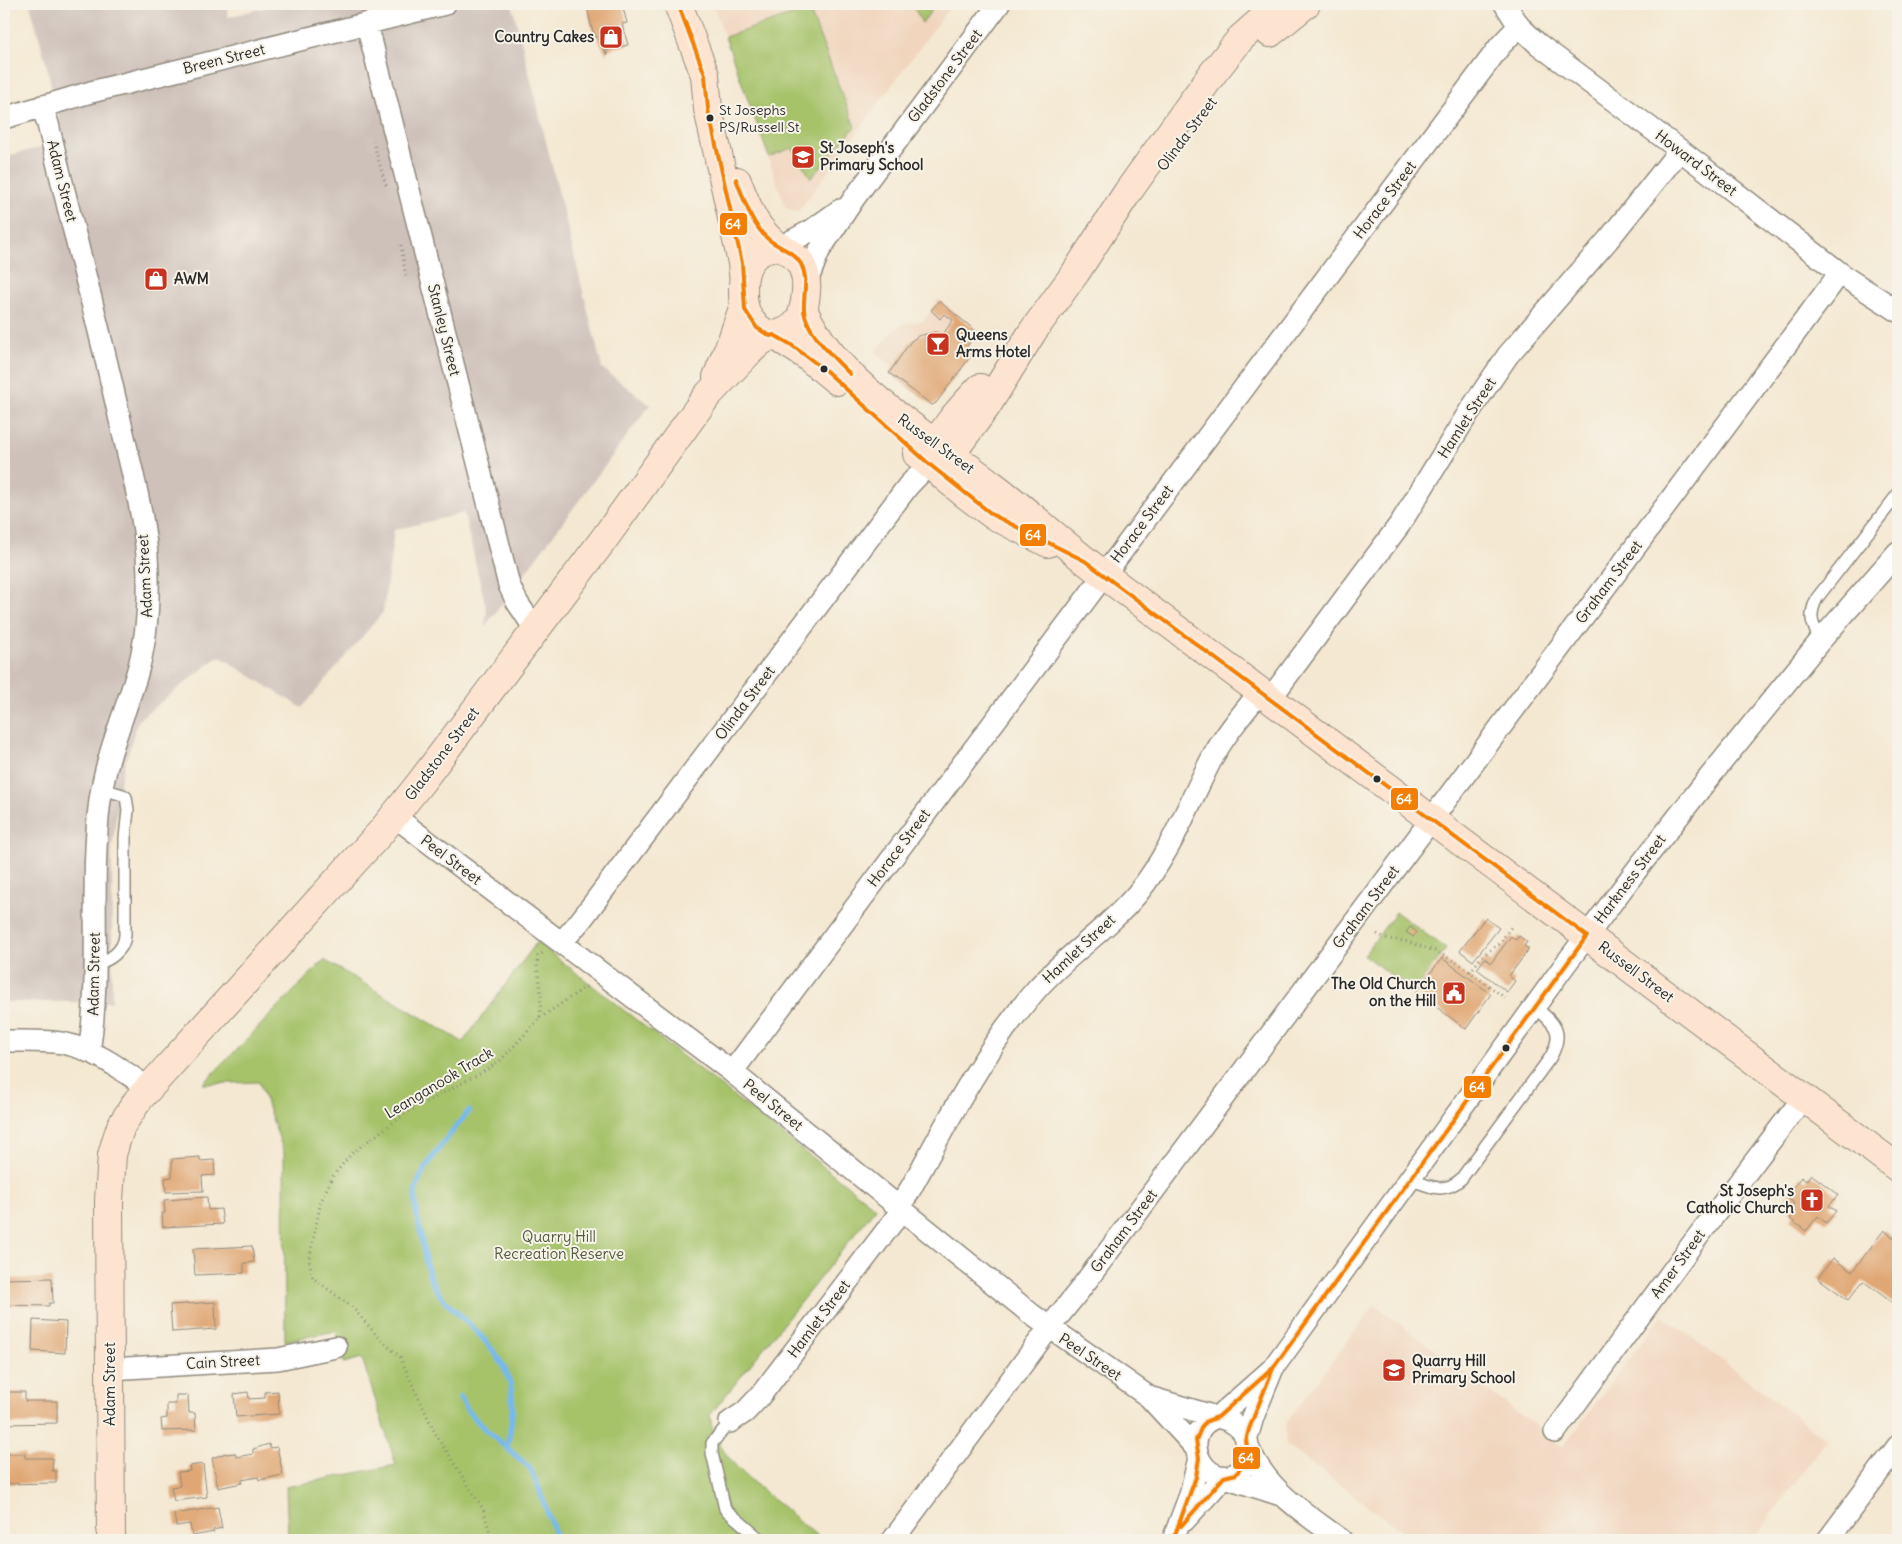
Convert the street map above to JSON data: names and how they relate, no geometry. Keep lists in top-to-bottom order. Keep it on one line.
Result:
{"streets":{"main road":["Gladstone Street","Olinda Street","Adam Street","Russell Street"],"street":["Breen Street","Howard Street","Horace Street","Stanley Street","Hamlet Street","Graham Street","Peel Street","Harkness Street","Amer Street","Cain Street"],"path":["Leanganook Track"]},"crossings":[["Breen Street","Adam Street"],["Breen Street","Stanley Street"],["Gladstone Street","Adam Street"],["Gladstone Street","Stanley Street"],["Gladstone Street","Russell Street"],["Gladstone Street","Peel Street"],["Olinda Street","Russell Street"],["Olinda Street","Peel Street"],["Howard Street","Horace Street"],["Howard Street","Hamlet Street"],["Howard Street","Graham Street"],["Adam Street","Cain Street"],["Horace Street","Russell Street"],["Horace Street","Peel Street"],["Hamlet Street","Russell Street"],["Hamlet Street","Peel Street"],["Russell Street","Graham Street"],["Russell Street","Harkness Street"],["Russell Street","Amer Street"],["Graham Street","Peel Street"],["Peel Street","Harkness Street"]],"parks":["Quarry Hill Recreation Reserve"],"places":{"shop":["Country Cakes","AWM"],"other":["St Josephs PS/Russell St"],"school or university":["St Joseph's Primary School","Quarry Hill Primary School"],"bar":["Queens Arms Hotel"],"public building":["The Old Church on the Hill"],"church":["St Joseph's Catholic Church"]},"lines":["transit line 64"]}
